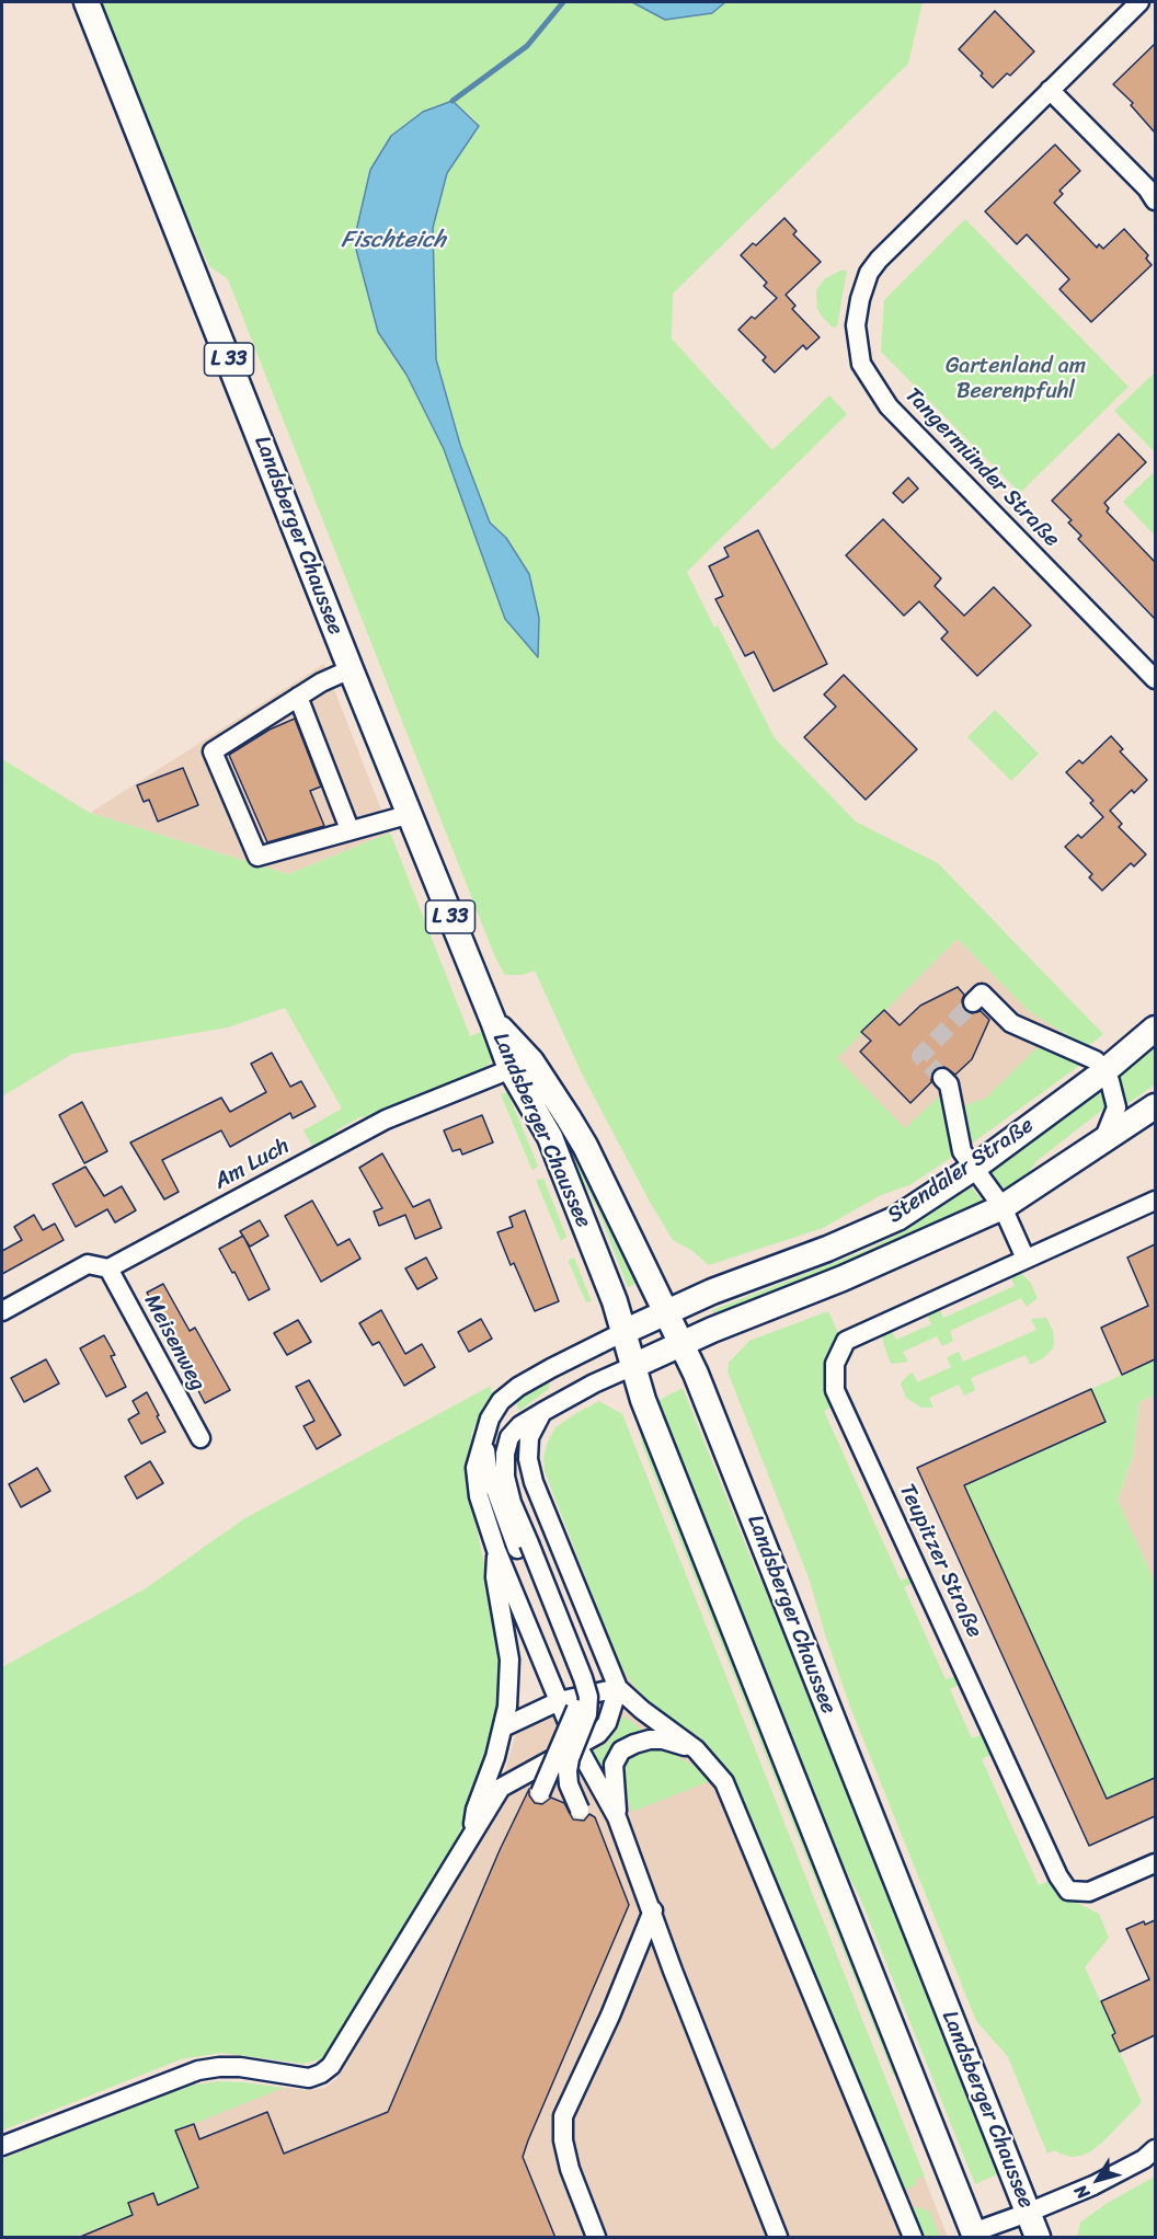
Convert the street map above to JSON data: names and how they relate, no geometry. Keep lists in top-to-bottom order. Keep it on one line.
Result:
{"streets":{"main road":["L 33","Landsberger Chaussee","Stendaler Straße"],"street":["Tangermünder Straße","Am Luch","Meisenweg","Teupitzer Straße"]},"crossings":[["Landsberger Chaussee","Am Luch"],["Landsberger Chaussee","Stendaler Straße"],["Am Luch","Meisenweg"]],"water":["Fischteich"],"parks":["Gartenland am Beerenpfuhl"],"north":"bottom left"}
